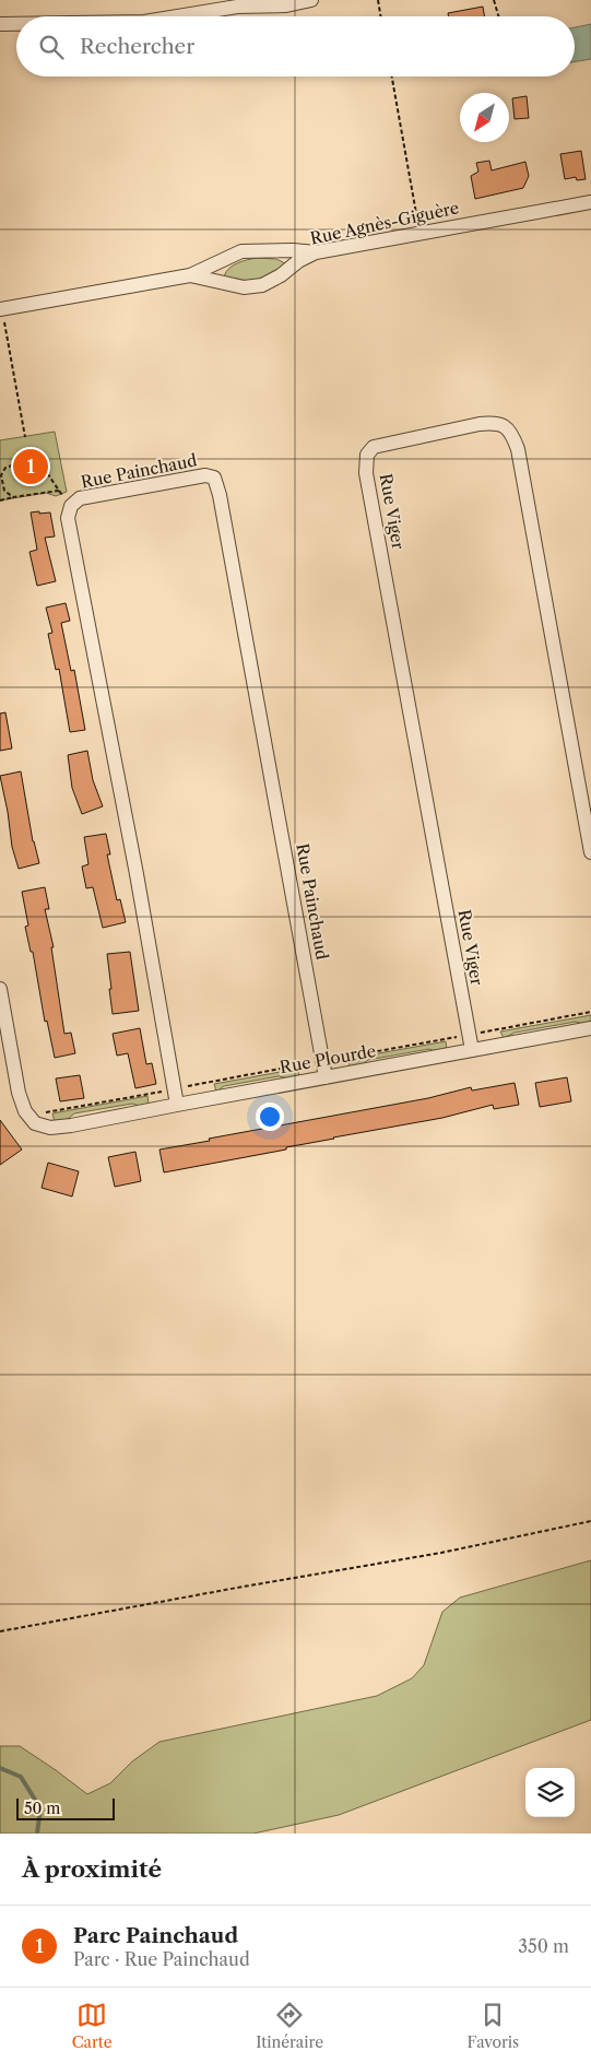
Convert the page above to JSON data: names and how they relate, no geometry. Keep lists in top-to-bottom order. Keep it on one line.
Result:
{"streets":{"street":["Rue Agnès-Giguère","Rue Painchaud","Rue Viger","Rue Plourde"]},"crossings":[["Rue Painchaud","Rue Plourde"],["Rue Viger","Rue Plourde"]],"scale_bar":"50 m","north":"bottom left","page":{"search":"Rechercher","pins":"1","scale":"50 m","heading":"À proximité","list":[{"mark":"1","name":"Parc Painchaud","note":"Parc · Rue Painchaud","value":"350 m"}],"nav":["Carte","Itinéraire","Favoris"]}}
